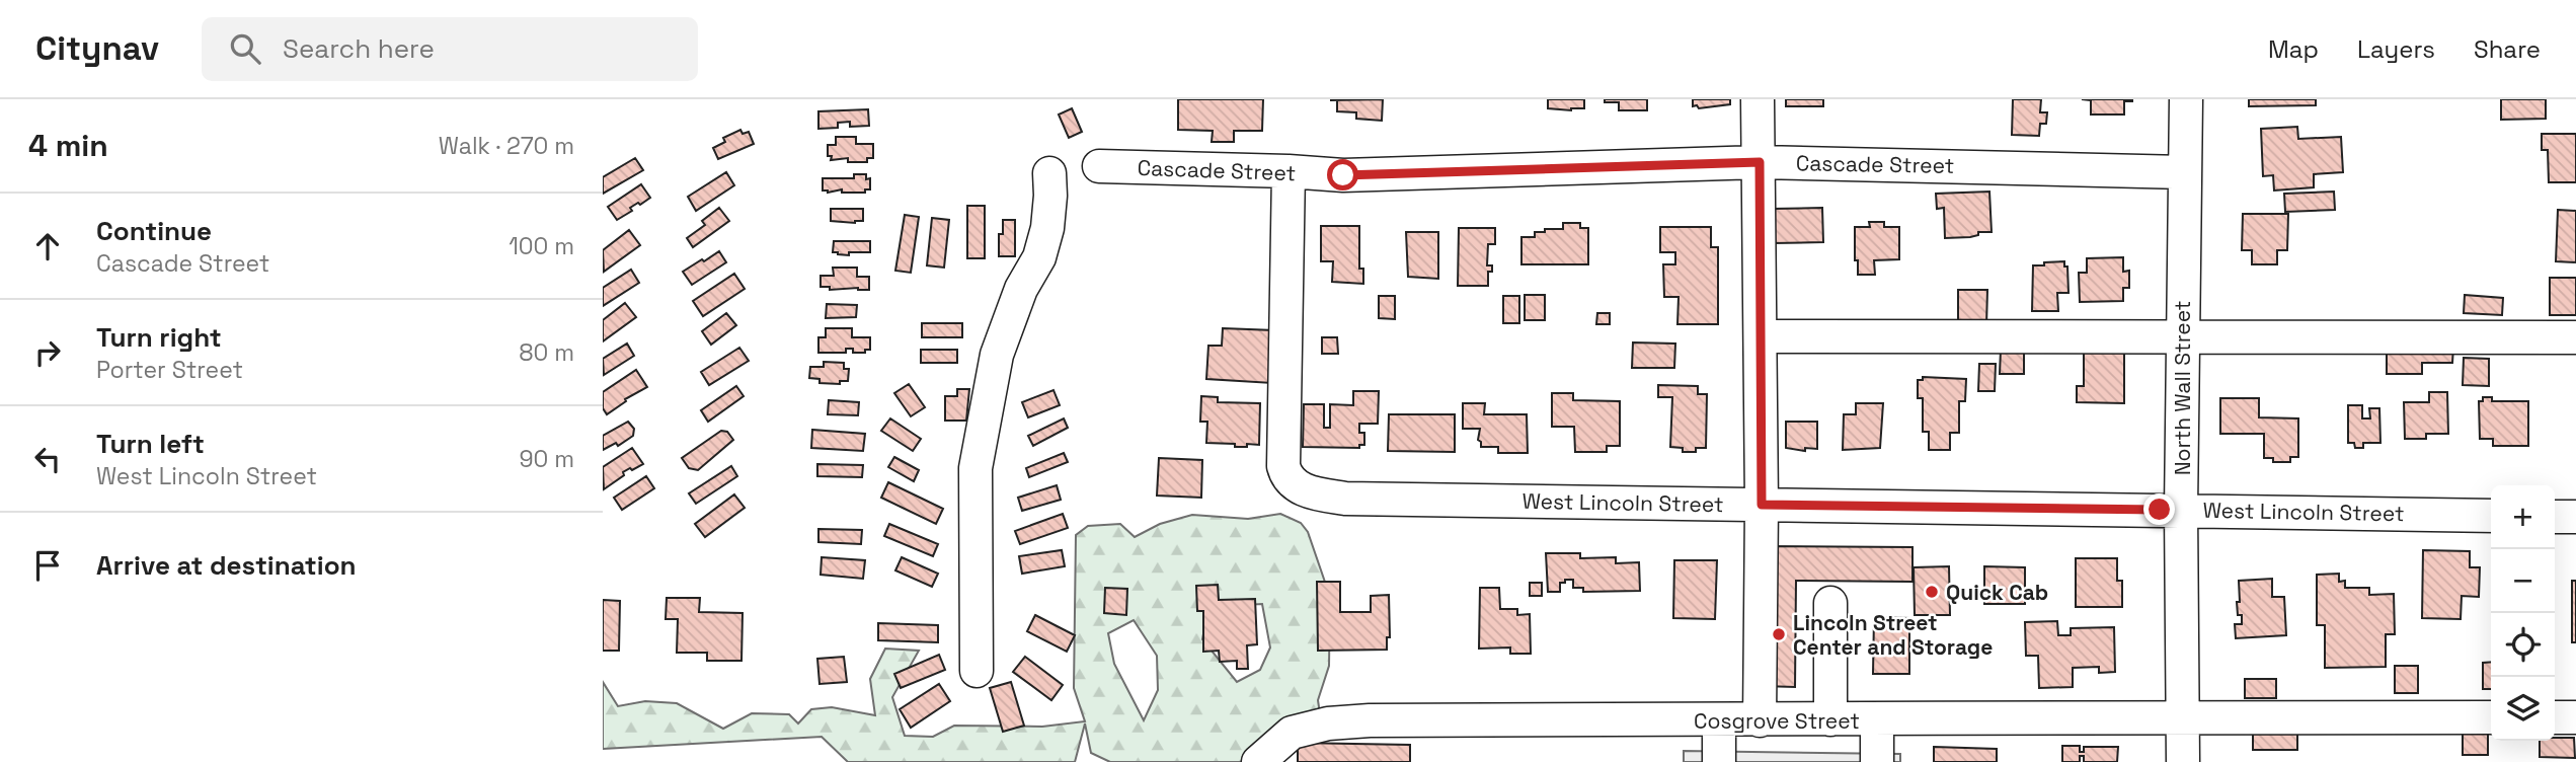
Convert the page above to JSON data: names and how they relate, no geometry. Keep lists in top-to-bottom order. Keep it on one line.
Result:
{"streets":{"street":["Cascade Street","North Wall Street","West Lincoln Street","Cosgrove Street"]},"crossings":[["Cascade Street","North Wall Street"],["Cascade Street","West Lincoln Street"],["North Wall Street","West Lincoln Street"],["North Wall Street","Cosgrove Street"]],"places":["Quick Cab","Lincoln Street Center and Storage"],"page":{"header":"Citynav","search":"Search here","nav":["Map","Layers","Share"],"heading":["4 min","Walk · 270 m"],"list":[["Continue","Cascade Street","100 m"],["Turn right","Porter Street","80 m"],["Turn left","West Lincoln Street","90 m"],"Arrive at destination"],"map_buttons":["+","−"]}}
